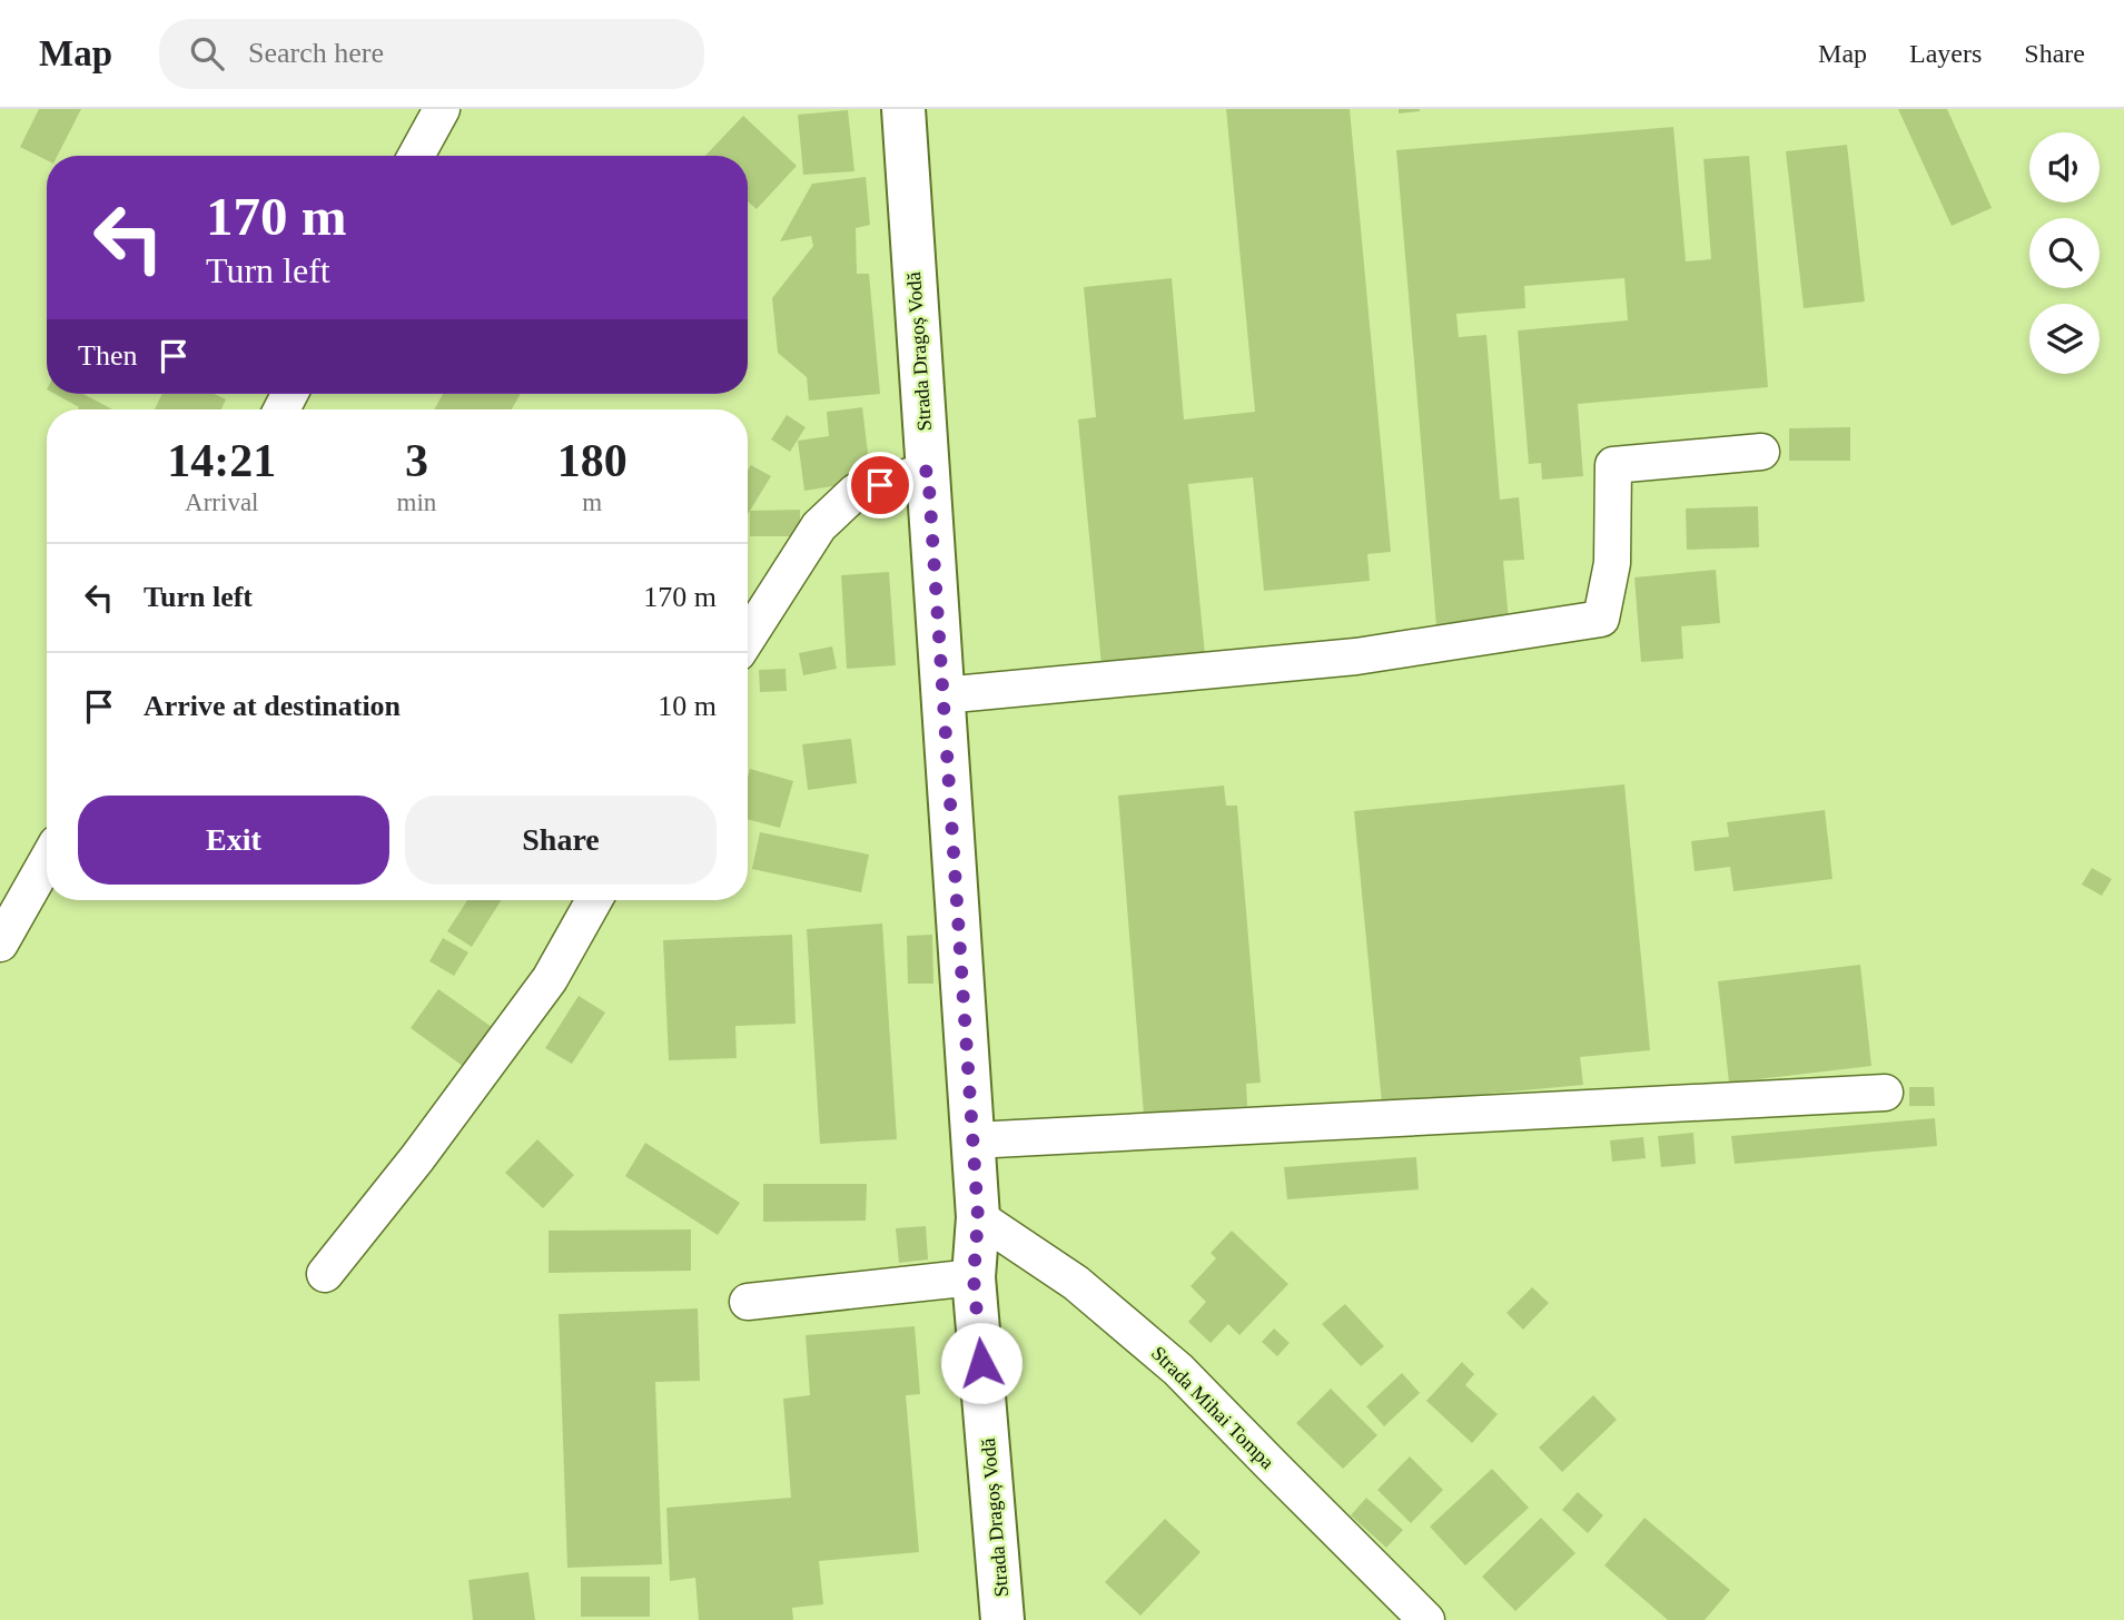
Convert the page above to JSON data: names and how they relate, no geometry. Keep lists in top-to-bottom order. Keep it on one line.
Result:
{"streets":{"main road":["Strada Dragoș Vodă"],"street":["Strada Mihai Tompa"]},"crossings":[["Strada Dragoș Vodă","Strada Mihai Tompa"]],"page":{"header":"Map","search":"Search here","nav":["Map","Layers","Share"],"turn":["170 m","Turn left"],"then":"Then","eta":["14:21","Arrival","3","min","180","m"],"list":[{"name":"Turn left","value":"170 m"},{"name":"Arrive at destination","value":"10 m"}],"buttons":["Exit","Share"]}}
